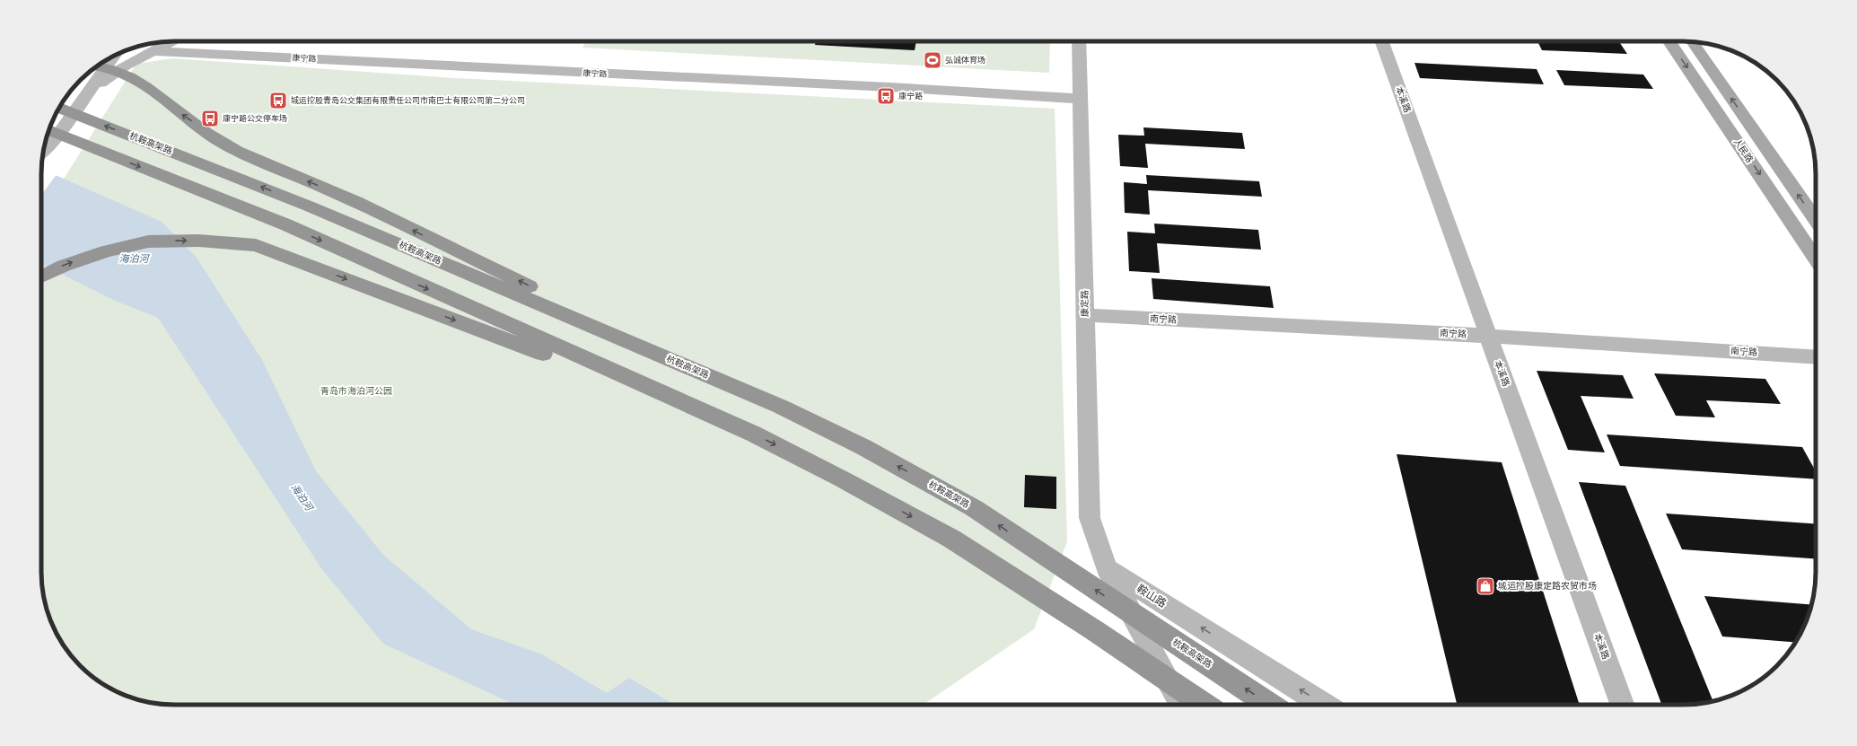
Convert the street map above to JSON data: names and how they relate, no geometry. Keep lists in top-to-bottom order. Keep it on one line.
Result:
{"streets":{"highway":["杭鞍高架路"],"main road":["人民路"],"street":["康宁路","本溪路","康定路","南宁路","鞍山路"]},"crossings":[["康宁路","康定路"],["本溪路","南宁路"],["康定路","南宁路"],["康定路","鞍山路"]],"one_way":["鞍山路"],"water":["海泊河"],"parks":["青岛市海泊河公园"],"places":{"sports":["弘诚体育场"],"bus stop":["康宁路","城运控股青岛公交集团有限责任公司市南巴士有限公司第二分公司","康宁路公交停车场"],"shop":["城运控股康定路农贸市场"]}}
